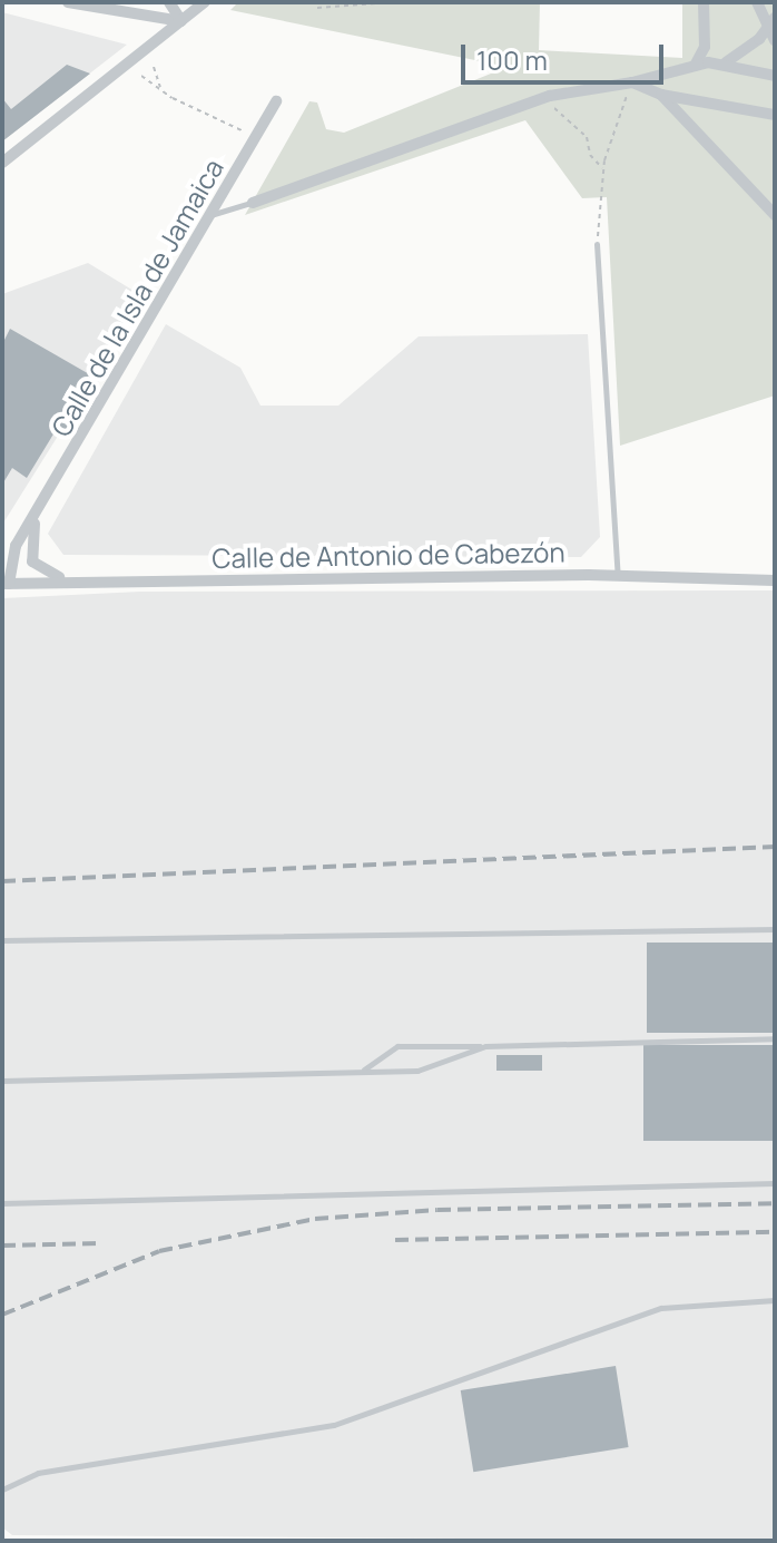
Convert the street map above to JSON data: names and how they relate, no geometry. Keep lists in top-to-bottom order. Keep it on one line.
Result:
{"streets":{"street":["Calle de la Isla de Jamaica","Calle de Antonio de Cabezón"]},"crossings":[["Calle de la Isla de Jamaica","Calle de Antonio de Cabezón"]],"scale_bar":"100 m"}
